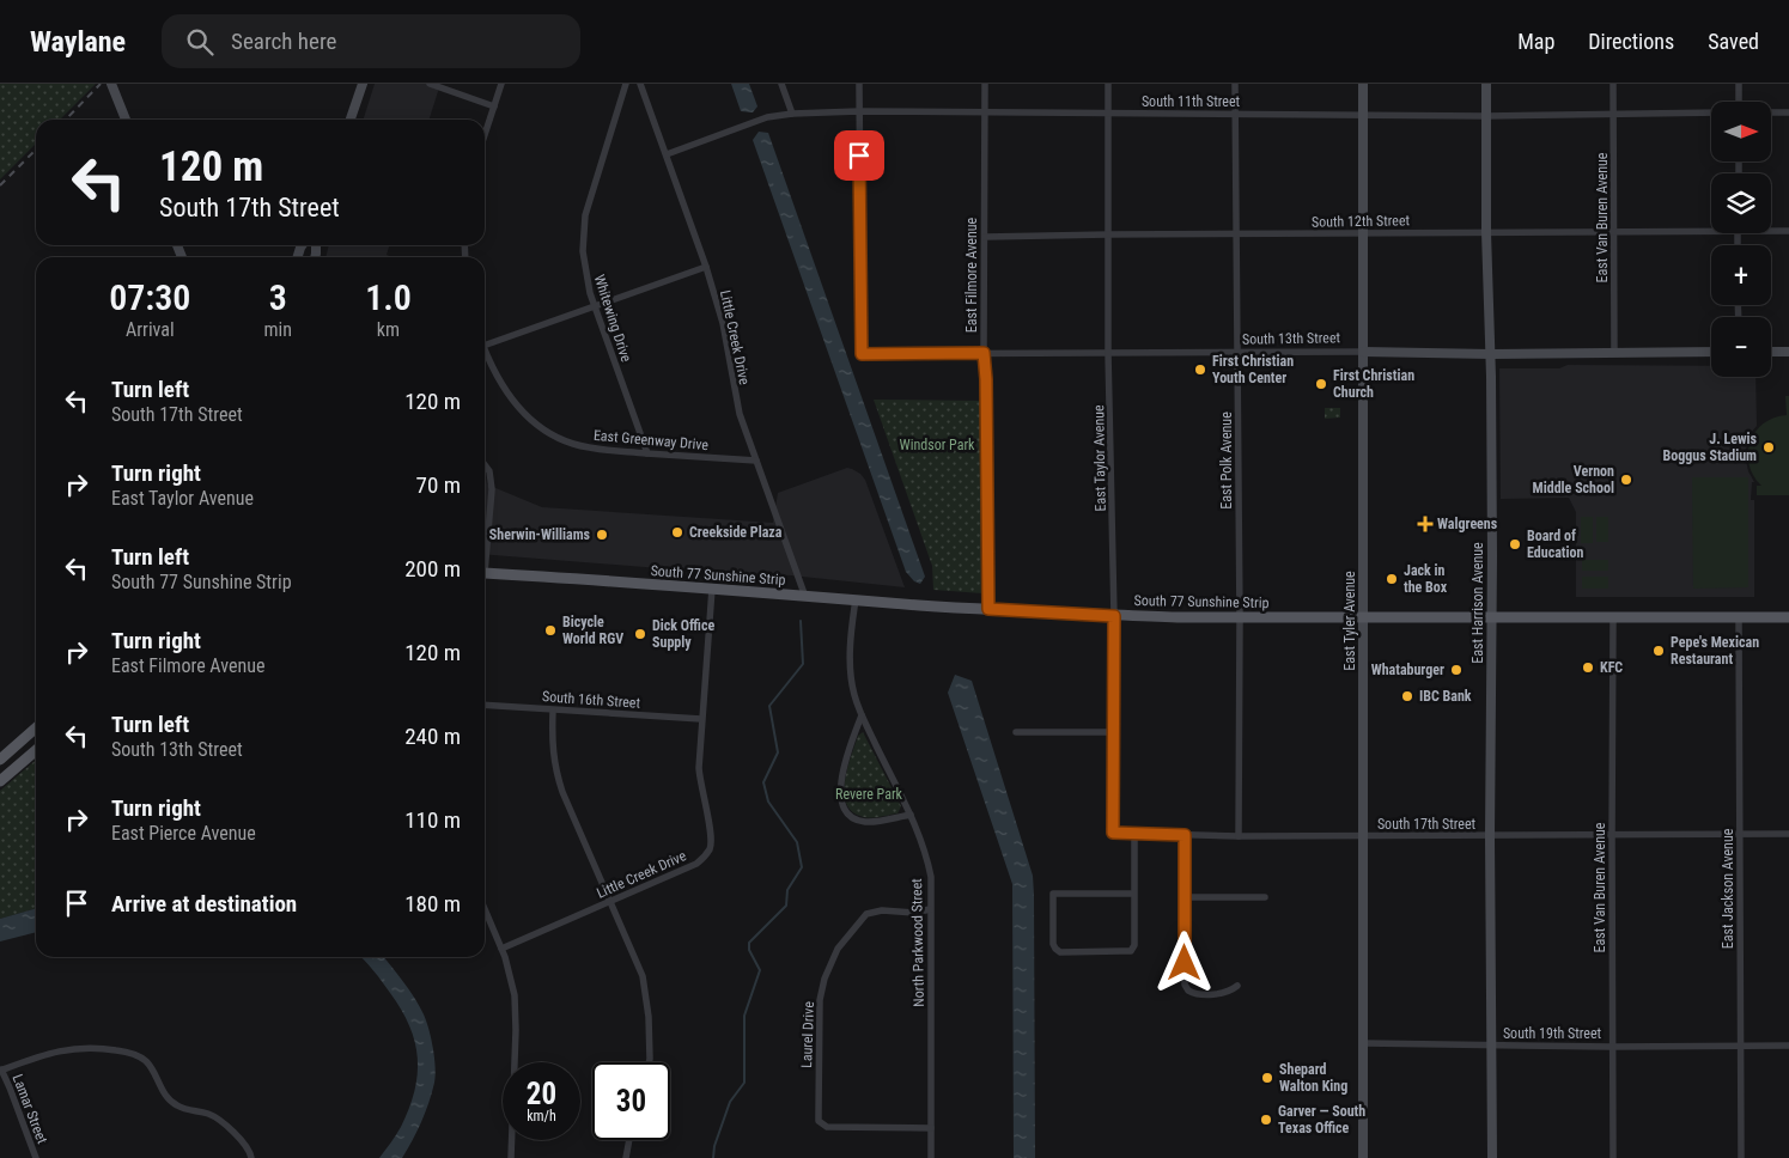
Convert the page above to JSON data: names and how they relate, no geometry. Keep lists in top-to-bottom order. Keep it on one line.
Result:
{"streets":{"main road":["South 13th Street","South 77 Sunshine Strip","East Harrison Avenue","East Tyler Avenue"],"street":["South 11th Street","East Van Buren Avenue","South 12th Street","East Filmore Avenue","Whitewing Drive","Little Creek Drive","East Greenway Drive","East Taylor Avenue","East Polk Avenue","South 16th Street","South 17th Street","East Jackson Avenue","North Parkwood Street","South 19th Street","Laurel Drive","Lamar Street"]},"crossings":[["South 11th Street","East Van Buren Avenue"],["South 11th Street","East Filmore Avenue"],["South 11th Street","Little Creek Drive"],["South 11th Street","South 13th Street"],["South 11th Street","East Taylor Avenue"],["South 11th Street","East Polk Avenue"],["South 11th Street","East Harrison Avenue"],["South 11th Street","East Tyler Avenue"],["East Van Buren Avenue","South 12th Street"],["East Van Buren Avenue","South 13th Street"],["East Van Buren Avenue","South 77 Sunshine Strip"],["East Van Buren Avenue","South 17th Street"],["East Van Buren Avenue","South 19th Street"],["South 12th Street","East Filmore Avenue"],["South 12th Street","East Taylor Avenue"],["South 12th Street","East Polk Avenue"],["South 12th Street","East Harrison Avenue"],["South 12th Street","East Tyler Avenue"],["East Filmore Avenue","South 13th Street"],["East Filmore Avenue","South 77 Sunshine Strip"],["Whitewing Drive","East Greenway Drive"],["Little Creek Drive","East Greenway Drive"],["Little Creek Drive","South 77 Sunshine Strip"],["Little Creek Drive","South 16th Street"],["South 13th Street","East Taylor Avenue"],["South 13th Street","East Polk Avenue"],["South 13th Street","East Harrison Avenue"],["South 13th Street","East Tyler Avenue"],["East Taylor Avenue","South 77 Sunshine Strip"],["East Taylor Avenue","South 17th Street"],["East Polk Avenue","South 77 Sunshine Strip"],["East Polk Avenue","South 17th Street"],["South 77 Sunshine Strip","East Harrison Avenue"],["South 77 Sunshine Strip","East Tyler Avenue"],["South 77 Sunshine Strip","East Jackson Avenue"],["South 77 Sunshine Strip","North Parkwood Street"],["East Harrison Avenue","South 17th Street"],["East Harrison Avenue","South 19th Street"],["East Tyler Avenue","South 17th Street"],["East Tyler Avenue","South 19th Street"],["South 17th Street","East Jackson Avenue"],["East Jackson Avenue","South 19th Street"],["North Parkwood Street","Laurel Drive"]],"parks":["Windsor Park","Revere Park"],"places":{"other":["First Christian Youth Center","First Christian Church","J. Lewis Boggus Stadium","Vernon Middle School","Creekside Plaza","Sherwin-Williams","Board of Education","Jack in the Box","Bicycle World RGV","Dick Office Supply","Pepe's Mexican Restaurant","KFC","Whataburger","IBC Bank","Shepard Walton King","Garver — South Texas Office"],"health":["Walgreens"]},"north":"right","page":{"header":"Waylane","search":"Search here","nav":["Map","Directions","Saved"],"map_buttons":["+","−"],"turn":["120 m","South 17th Street"],"eta":["07:30","Arrival","3","min","1.0","km"],"list":[{"name":"Turn left","note":"South 17th Street","value":"120 m"},{"name":"Turn right","note":"East Taylor Avenue","value":"70 m"},{"name":"Turn left","note":"South 77 Sunshine Strip","value":"200 m"},{"name":"Turn right","note":"East Filmore Avenue","value":"120 m"},{"name":"Turn left","note":"South 13th Street","value":"240 m"},{"name":"Turn right","note":"East Pierce Avenue","value":"110 m"},{"name":"Arrive at destination","value":"180 m"}],"speed":"20 km/h","limit":"30"}}
